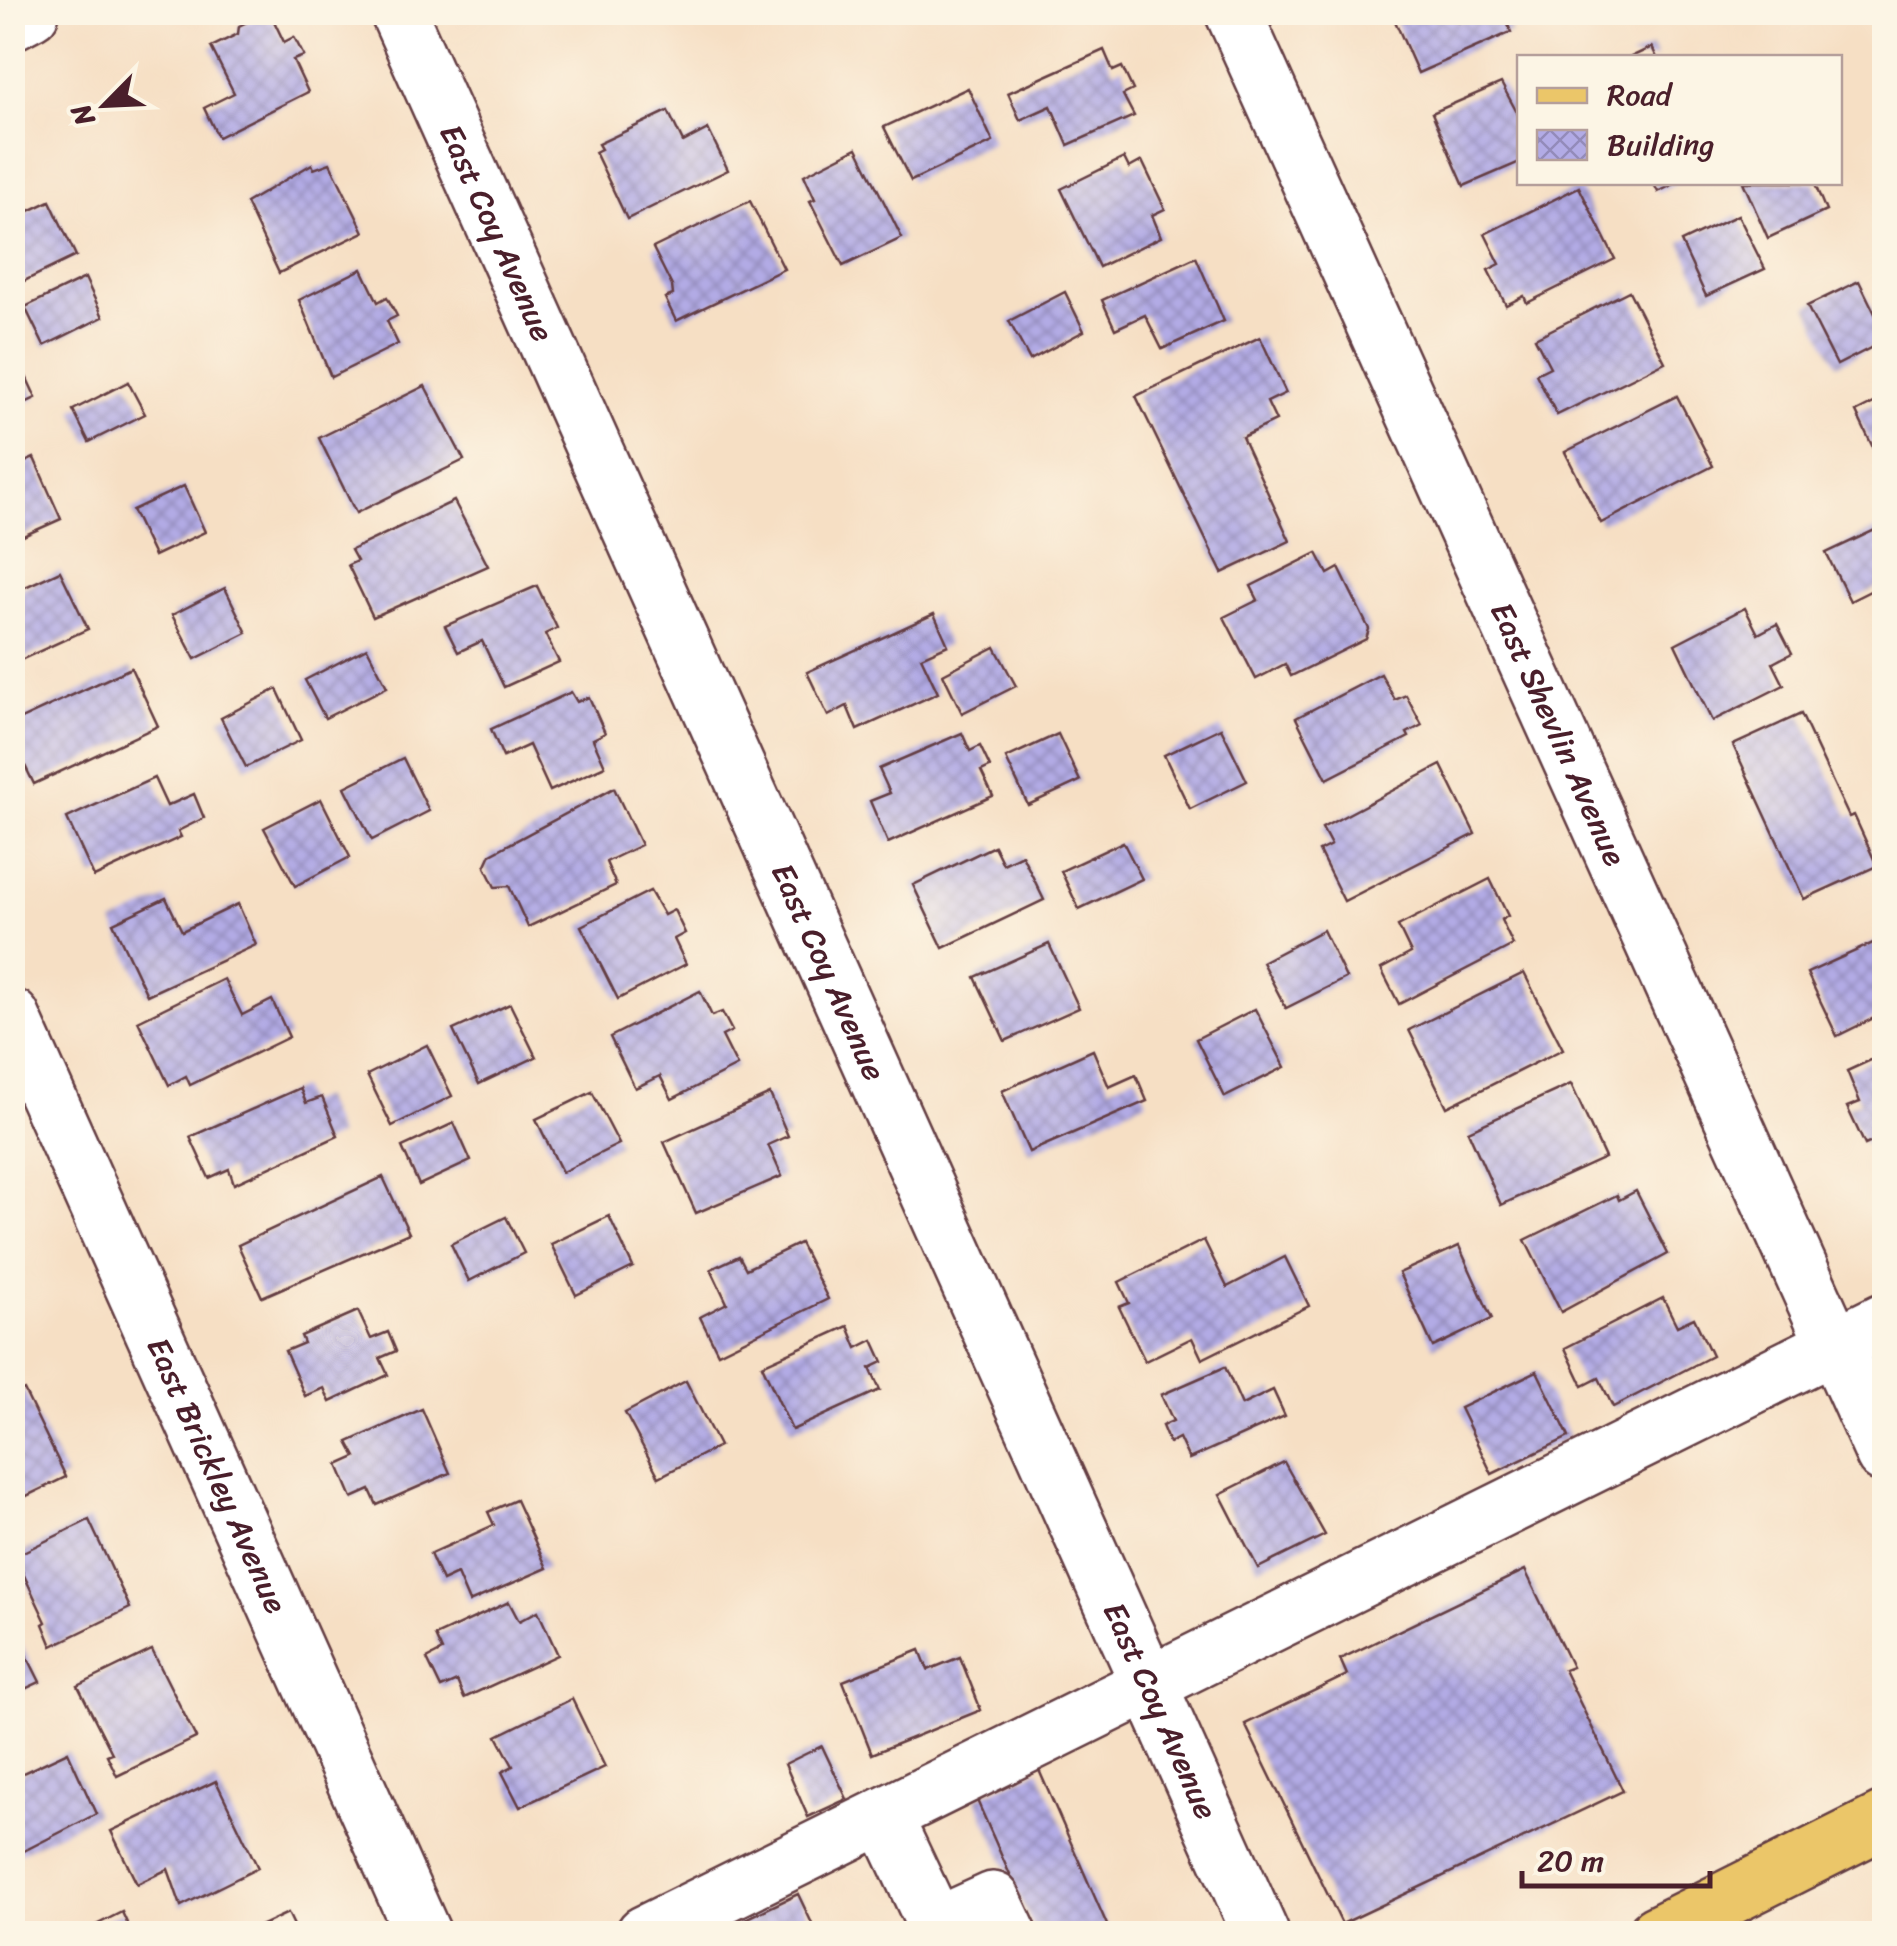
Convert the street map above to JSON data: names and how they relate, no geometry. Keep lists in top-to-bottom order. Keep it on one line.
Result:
{"streets":{"street":["East Coy Avenue","East Shevlin Avenue","East Brickley Avenue"]},"legend":["Road","Building"],"scale_bar":"20 m","north":"bottom left"}
